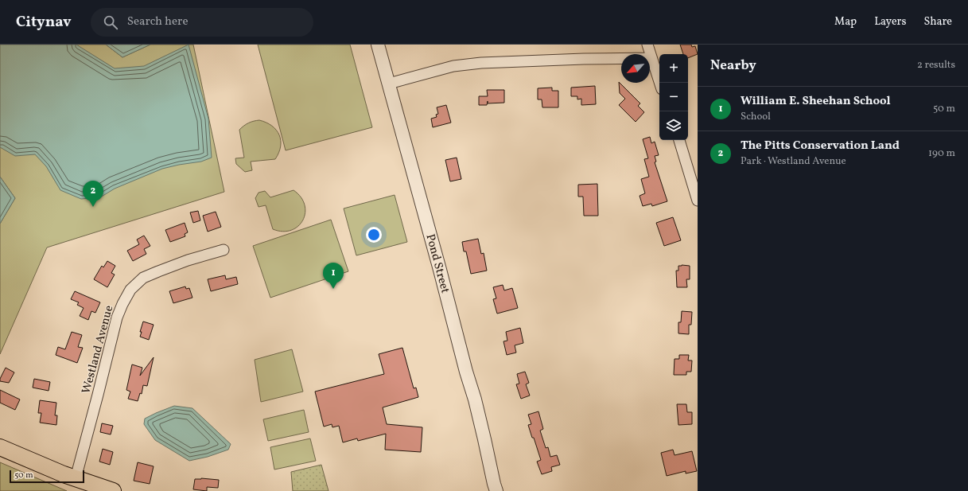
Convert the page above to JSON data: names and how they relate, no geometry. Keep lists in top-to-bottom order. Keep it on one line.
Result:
{"streets":{"street":["Pond Street","Westland Avenue"]},"scale_bar":"50 m","north":"bottom left","page":{"header":"Citynav","search":"Search here","nav":["Map","Layers","Share"],"heading":["Nearby","2 results"],"map_buttons":["+","−"],"list":[{"mark":"1","name":"William E. Sheehan School","note":"School","value":"50 m"},{"mark":"2","name":"The Pitts Conservation Land","note":"Park · Westland Avenue","value":"190 m"}],"pins":["2","1"],"scale":"50 m"}}
